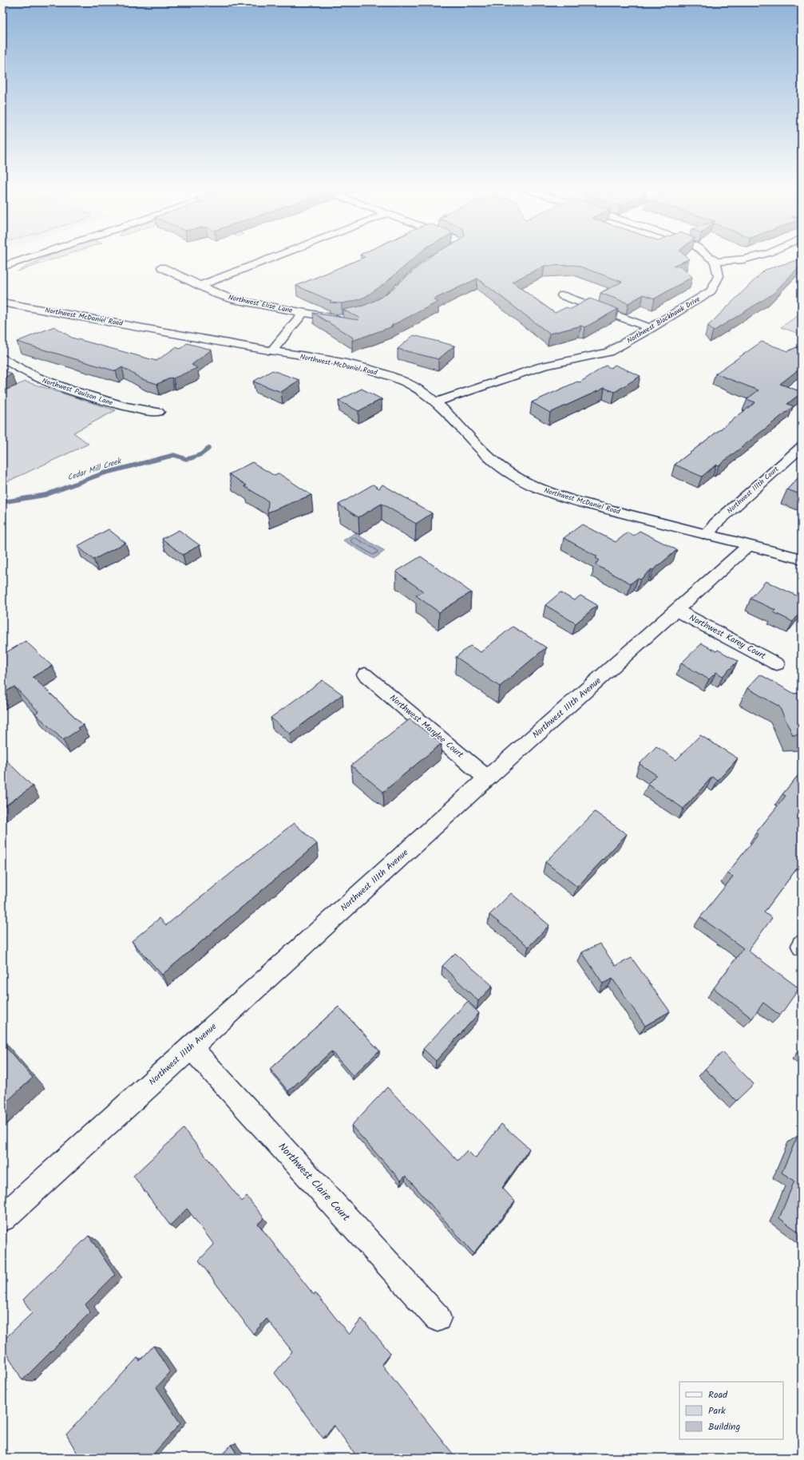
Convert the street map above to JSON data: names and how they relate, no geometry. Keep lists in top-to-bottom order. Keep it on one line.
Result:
{"streets":{"street":["Northwest Elise Lane","Northwest McDaniel Road","Northwest Blackhawk Drive","Northwest Paulson Lane","Northwest 111th Court","Northwest Karey Court","Northwest 111th Avenue","Northwest Marylee Court","Northwest Claire Court"]},"crossings":[["Northwest McDaniel Road","Northwest Blackhawk Drive"],["Northwest McDaniel Road","Northwest 111th Court"],["Northwest McDaniel Road","Northwest 111th Avenue"],["Northwest Karey Court","Northwest 111th Avenue"],["Northwest 111th Avenue","Northwest Marylee Court"],["Northwest 111th Avenue","Northwest Claire Court"]],"water":["Cedar Mill Creek"],"legend":["Road","Park","Building"]}
